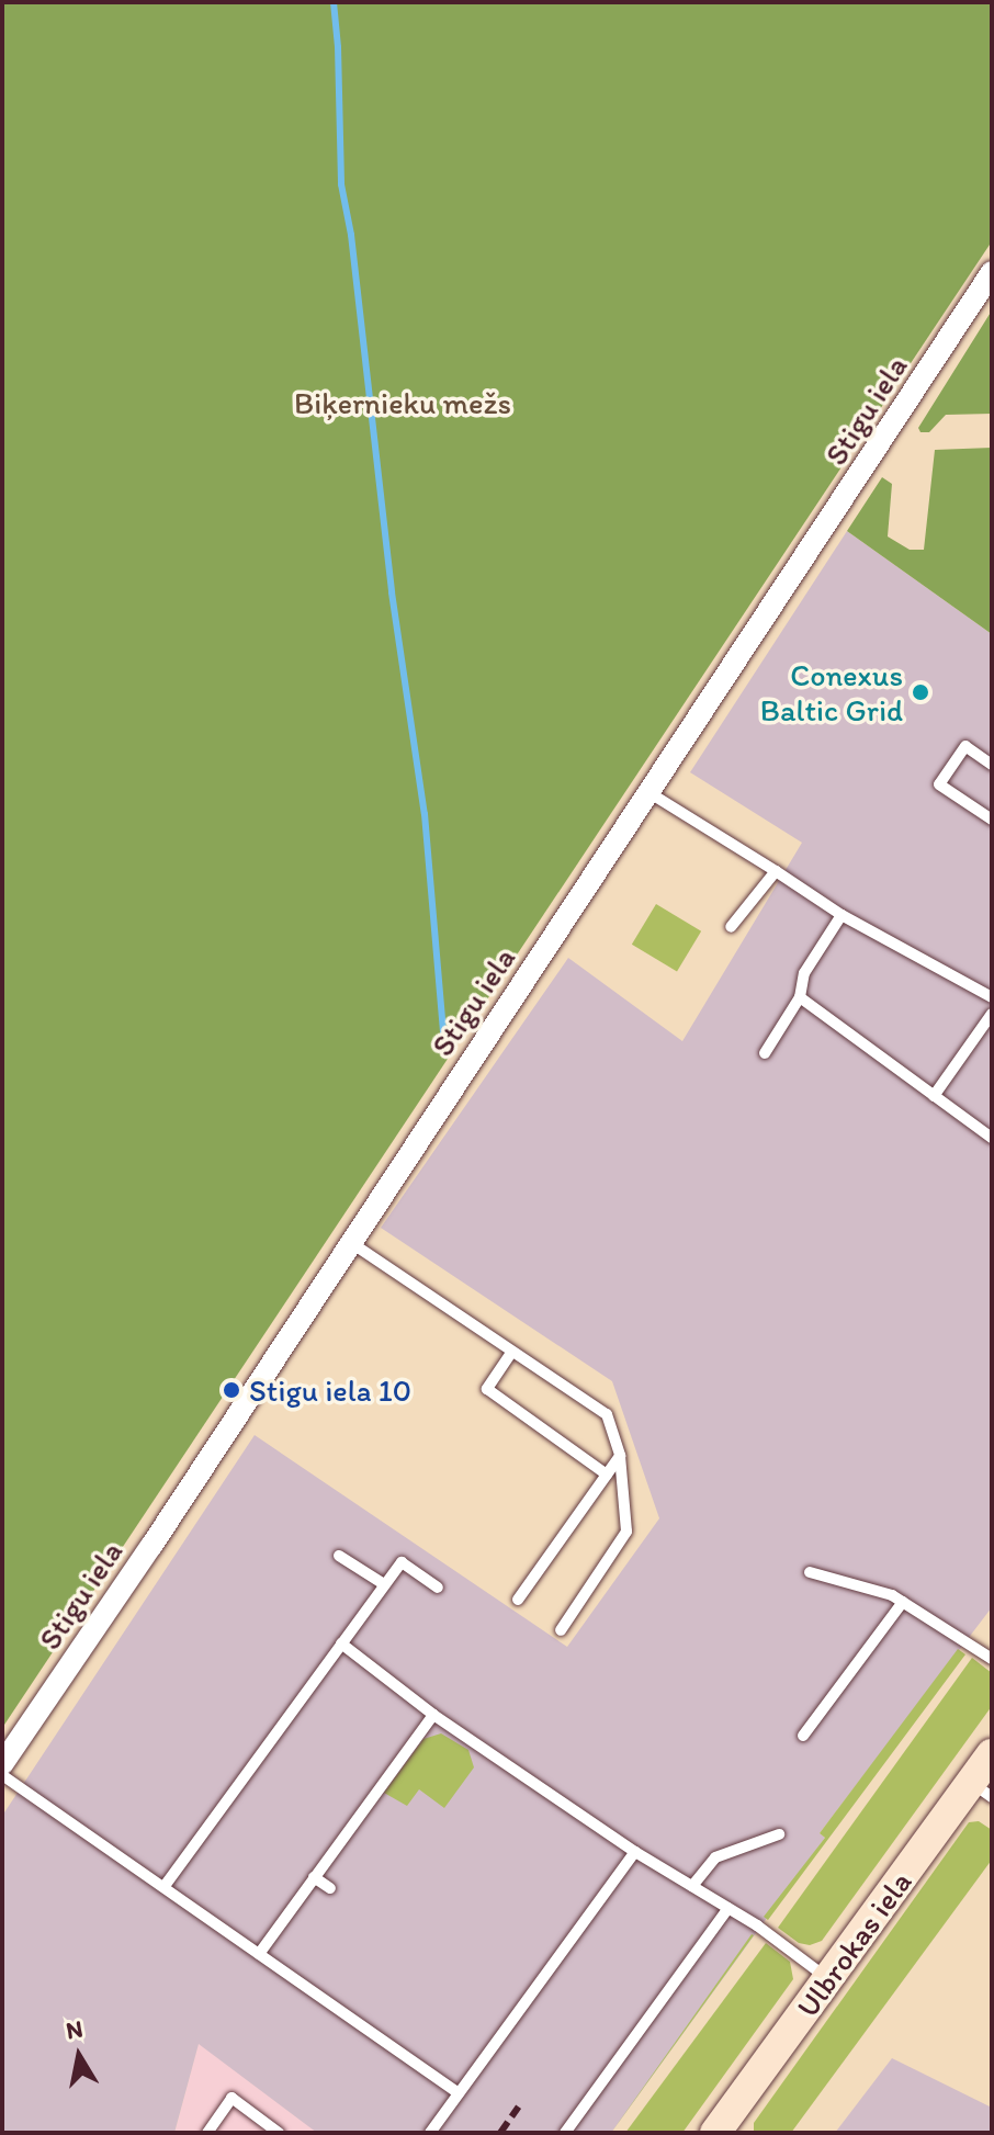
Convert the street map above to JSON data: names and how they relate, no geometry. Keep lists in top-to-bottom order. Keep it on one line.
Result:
{"streets":{"main road":["Ulbrokas iela"],"street":["Stigu iela"]},"parks":["Biķernieku mežs"],"places":["Conexus Baltic Grid","Stigu iela 10"],"north":"top"}
